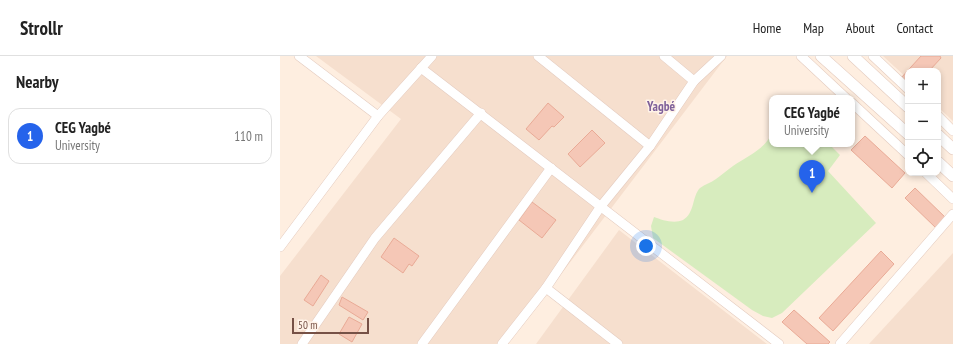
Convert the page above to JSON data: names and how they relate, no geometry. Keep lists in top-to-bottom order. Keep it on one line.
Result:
{"districts":["Yagbé"],"scale_bar":"50 m","page":{"header":"Strollr","nav":["Home","Map","About","Contact"],"heading":"Nearby","map_buttons":["+","−"],"popup":["CEG Yagbé","University"],"list":[{"mark":"1","name":"CEG Yagbé","note":"University","value":"110 m"}],"pins":"1","scale":"50 m"}}
